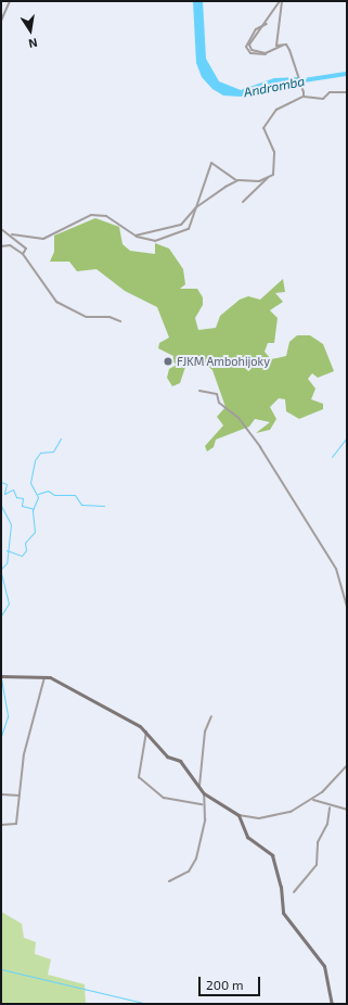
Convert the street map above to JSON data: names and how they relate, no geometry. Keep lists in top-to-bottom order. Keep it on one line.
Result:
{"water":["Andromba"],"places":["FJKM Ambohijoky"],"scale_bar":"200 m","north":"bottom"}
